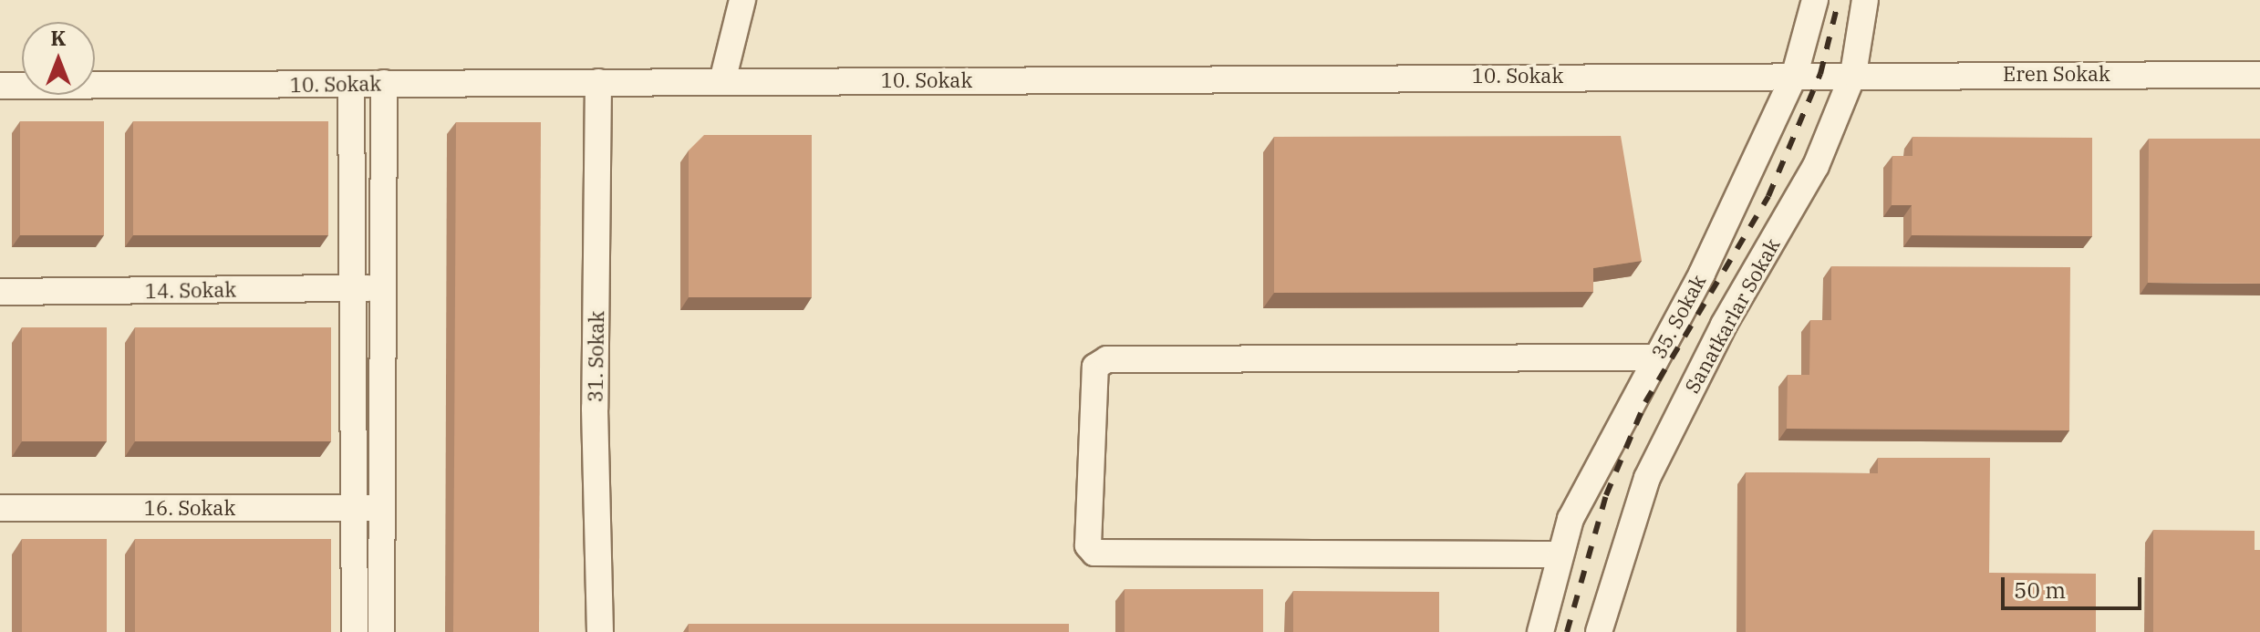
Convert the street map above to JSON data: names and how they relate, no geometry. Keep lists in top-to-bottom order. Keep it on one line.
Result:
{"streets":{"street":["Eren Sokak","10. Sokak","14. Sokak","Sanatkarlar Sokak","35. Sokak","31. Sokak","16. Sokak"]},"crossings":[["Eren Sokak","10. Sokak"],["Eren Sokak","Sanatkarlar Sokak"],["10. Sokak","Sanatkarlar Sokak"],["10. Sokak","35. Sokak"],["10. Sokak","31. Sokak"]],"scale_bar":"50 m","north":"top"}
